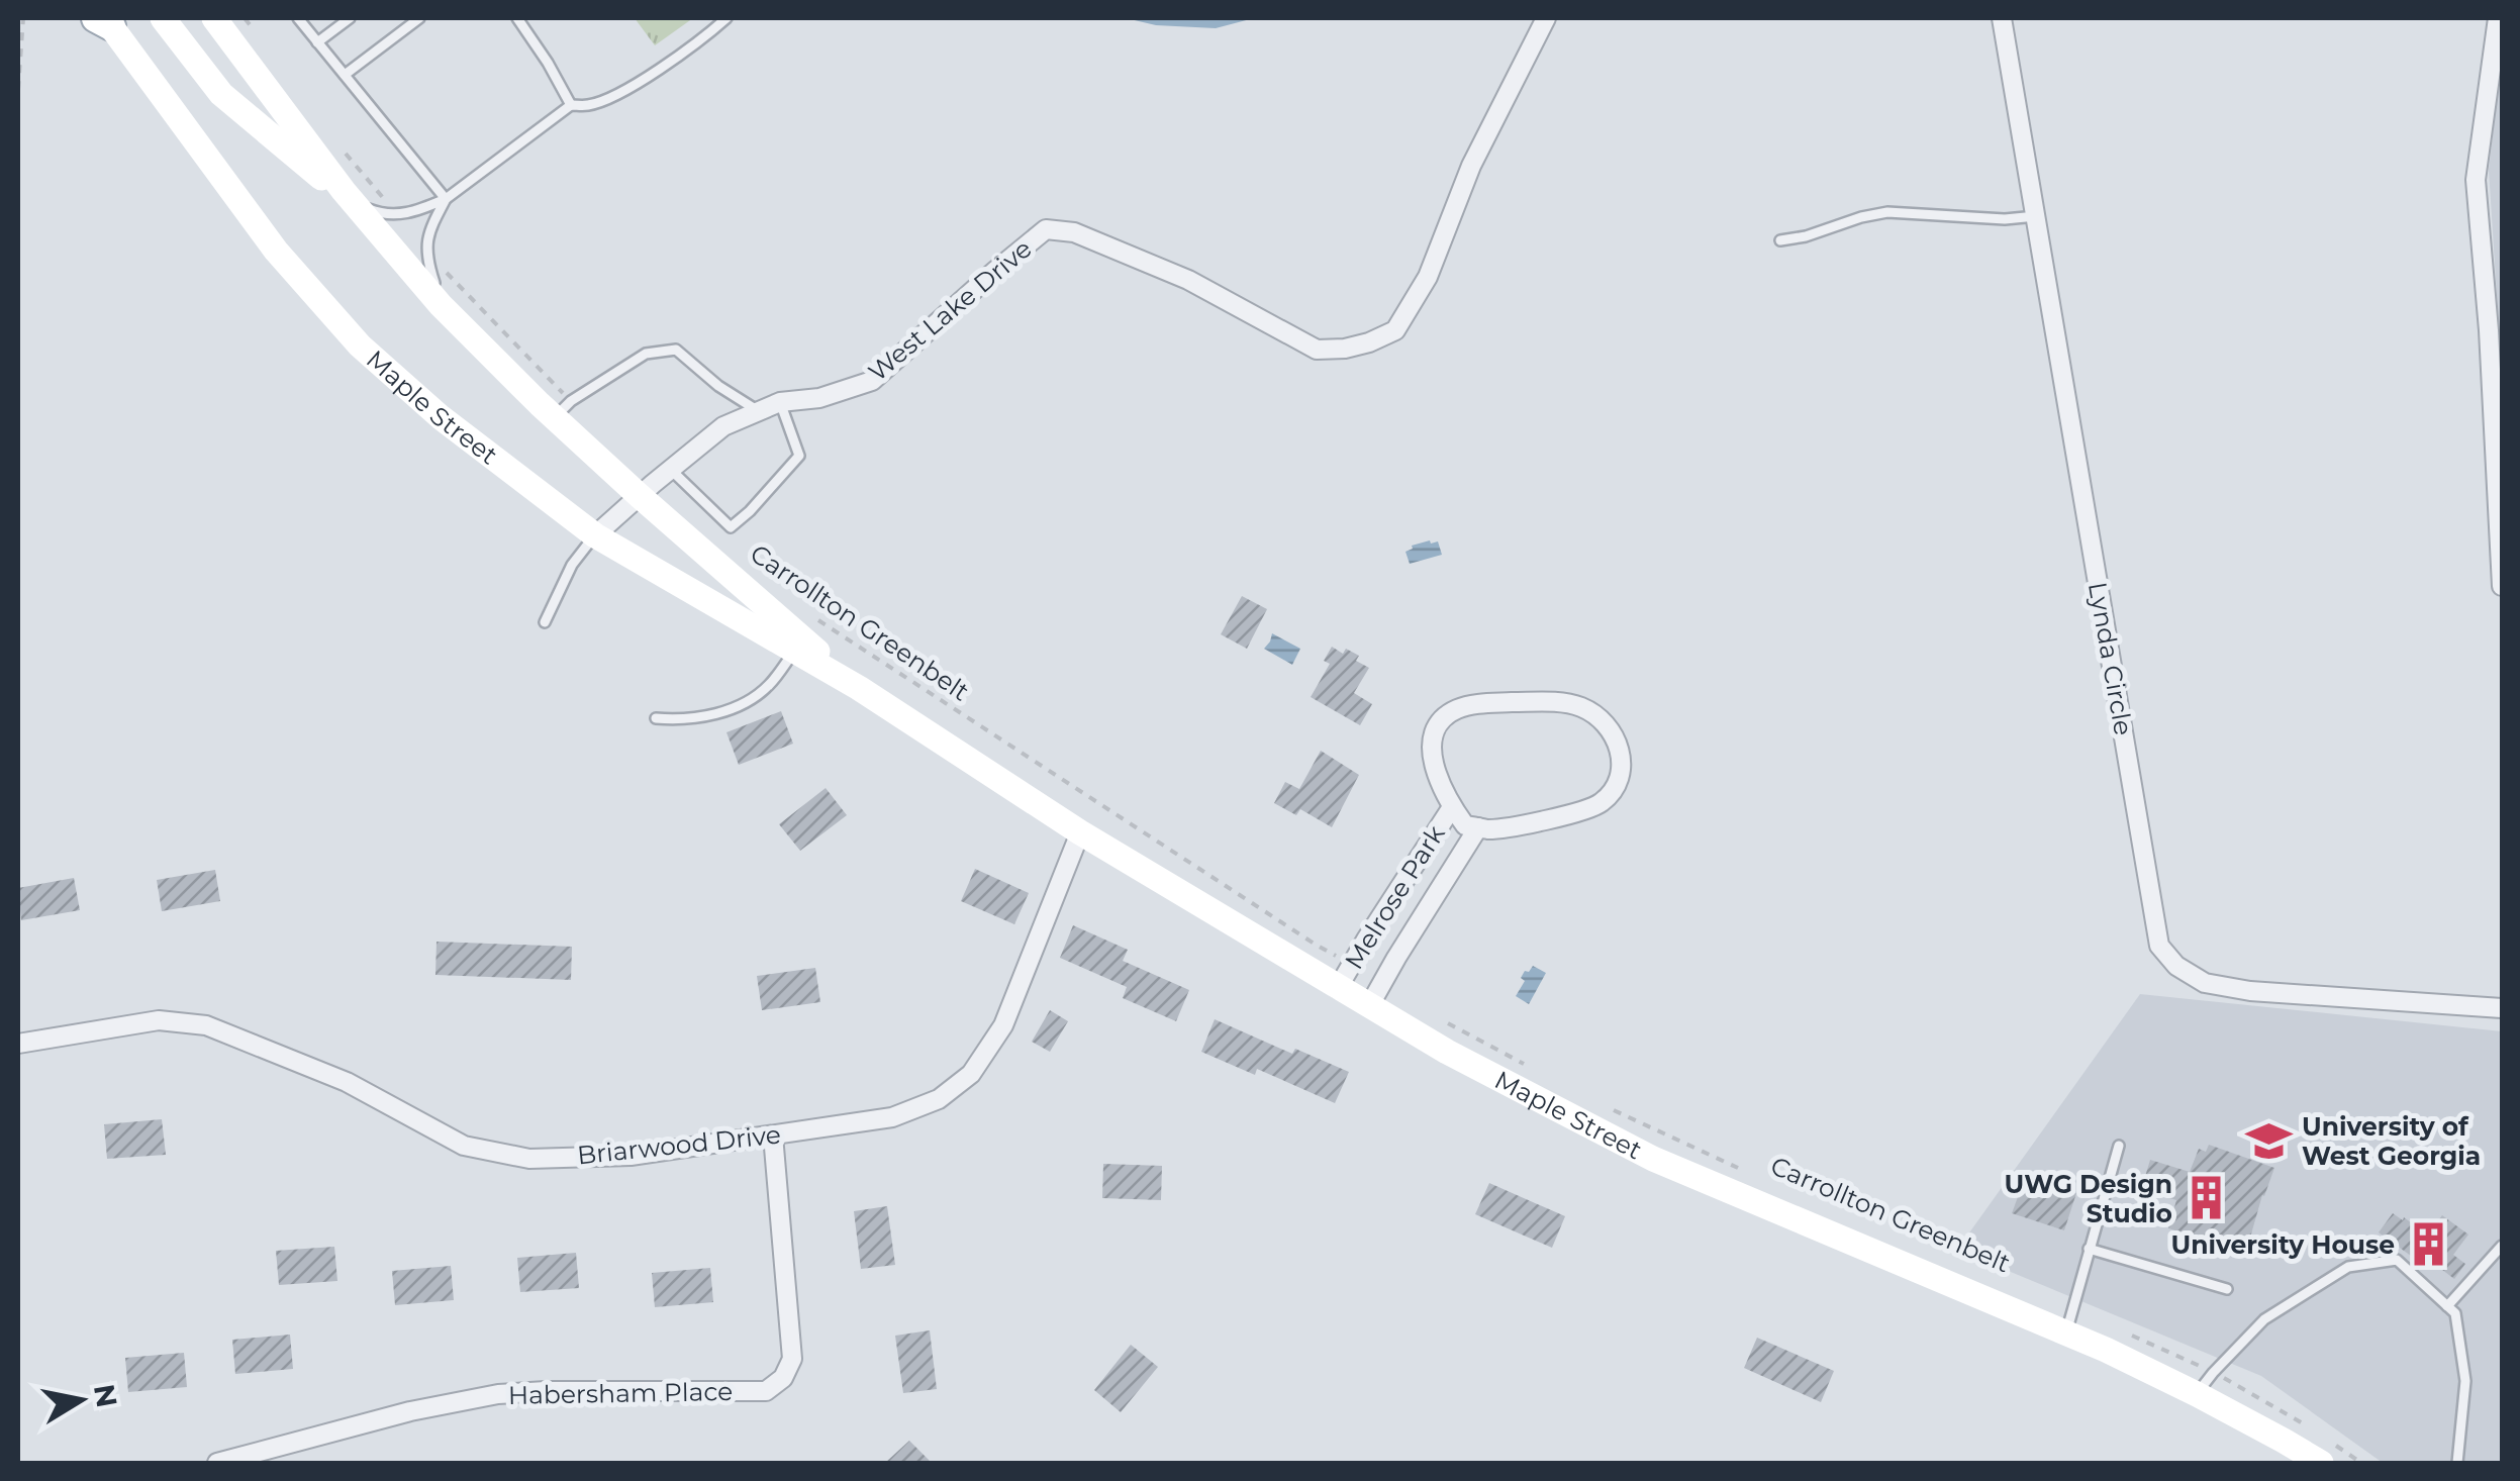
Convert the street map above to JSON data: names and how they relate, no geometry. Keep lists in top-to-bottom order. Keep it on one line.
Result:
{"streets":{"main road":["Maple Street"],"street":["West Lake Drive","Lynda Circle","Melrose Park","Briarwood Drive","Habersham Place"],"path":["Carrollton Greenbelt"]},"crossings":[["West Lake Drive","Maple Street"],["Maple Street","Melrose Park"],["Maple Street","Briarwood Drive"],["Briarwood Drive","Habersham Place"]],"places":{"school or university":["University of West Georgia"],"building":["UWG Design Studio","University House"]},"north":"right"}
